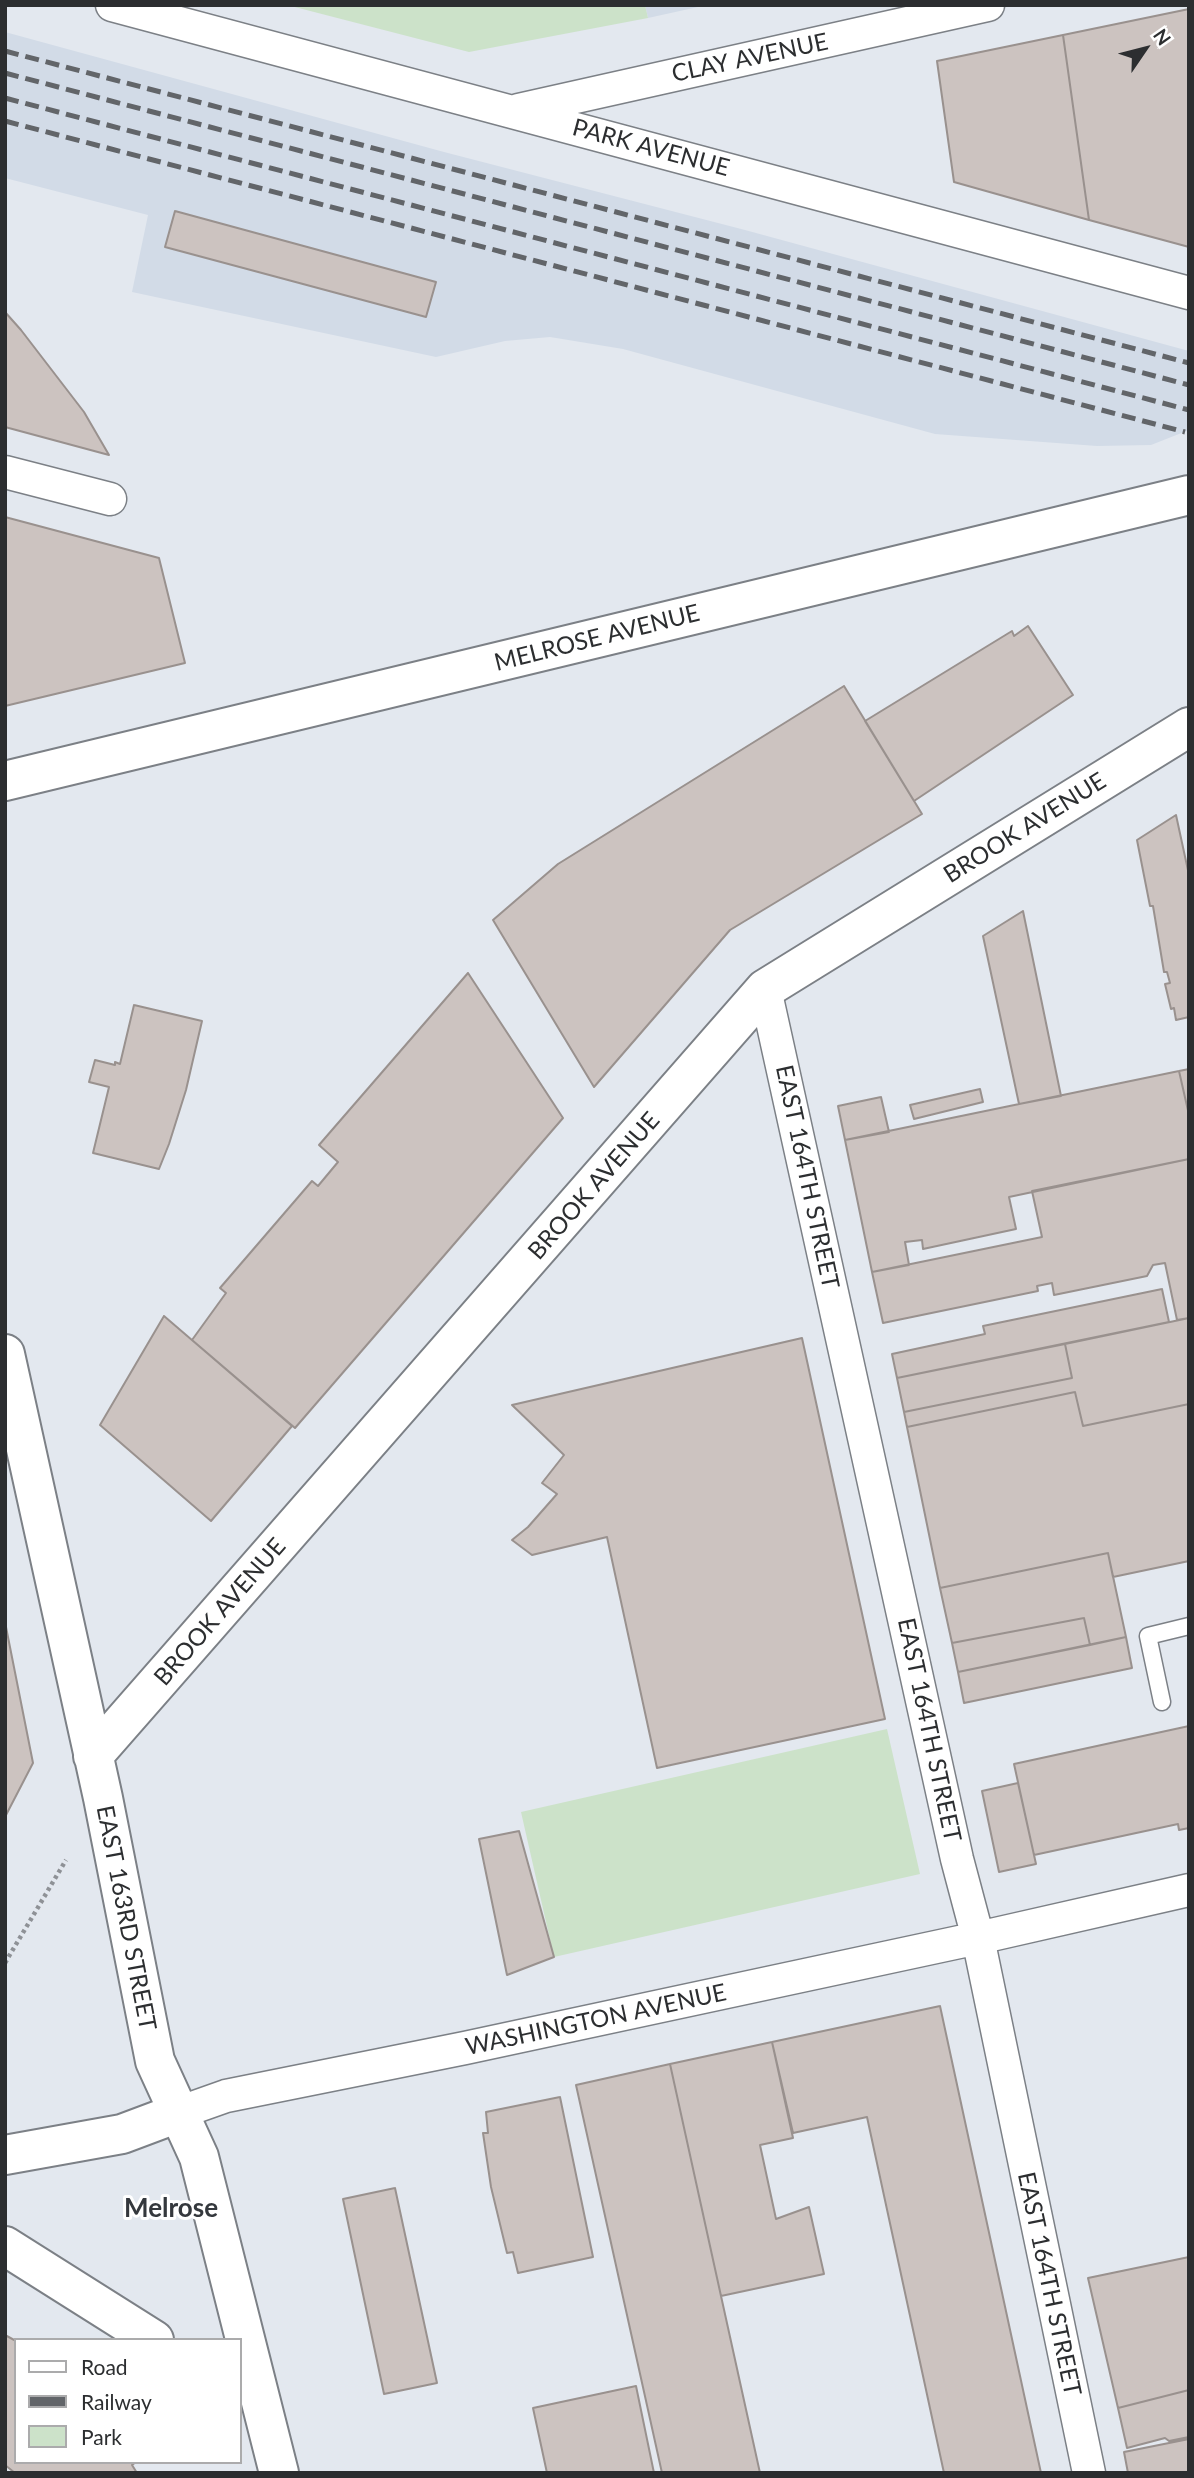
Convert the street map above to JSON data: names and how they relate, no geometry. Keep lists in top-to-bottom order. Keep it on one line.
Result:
{"streets":{"main road":["MELROSE AVENUE","BROOK AVENUE","EAST 163RD STREET","WASHINGTON AVENUE"],"street":["CLAY AVENUE","PARK AVENUE","EAST 164TH STREET"]},"crossings":[["CLAY AVENUE","PARK AVENUE"],["BROOK AVENUE","EAST 164TH STREET"],["BROOK AVENUE","EAST 163RD STREET"],["EAST 164TH STREET","WASHINGTON AVENUE"],["EAST 163RD STREET","WASHINGTON AVENUE"]],"districts":["Melrose"],"legend":["Road","Railway","Park"],"north":"top right"}
